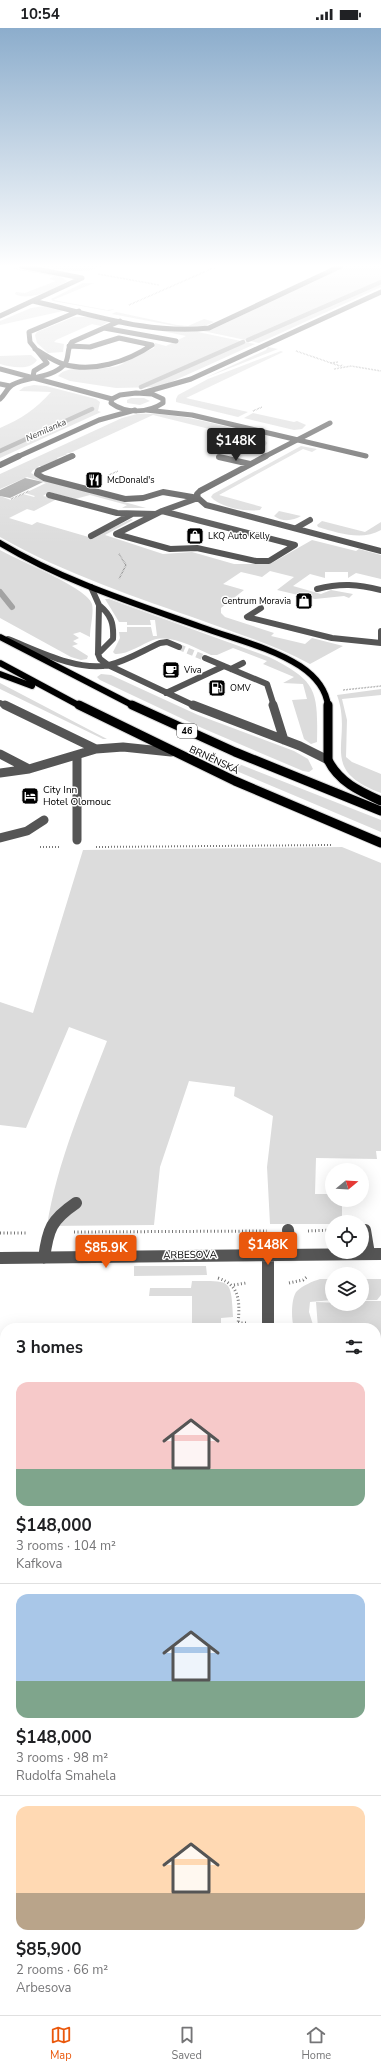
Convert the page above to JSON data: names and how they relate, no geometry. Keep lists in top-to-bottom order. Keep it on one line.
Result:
{"streets":{"main road":["46","BRNĚNSKÁ"],"street":["ARBESOVA"]},"water":["Nemilanka"],"places":{"restaurant":["McDonald's"],"shop":["LKQ Auto Kelly","Centrum Moravia"],"cafe":["Viva"],"fuel station":["OMV"],"hotel":["City Inn Hotel Olomouc"]},"north":"right","page":{"status":"10:54","price":["$148K","$148K","$85.9K"],"heading":"3 homes","list":[{"name":"$148,000","note":"3 rooms · 104 m² · Kafkova"},{"name":"$148,000","note":"3 rooms · 98 m² · Rudolfa Smahela"},{"name":"$85,900","note":"2 rooms · 66 m² · Arbesova"}],"tabs":["Map","Saved","Home"]}}
